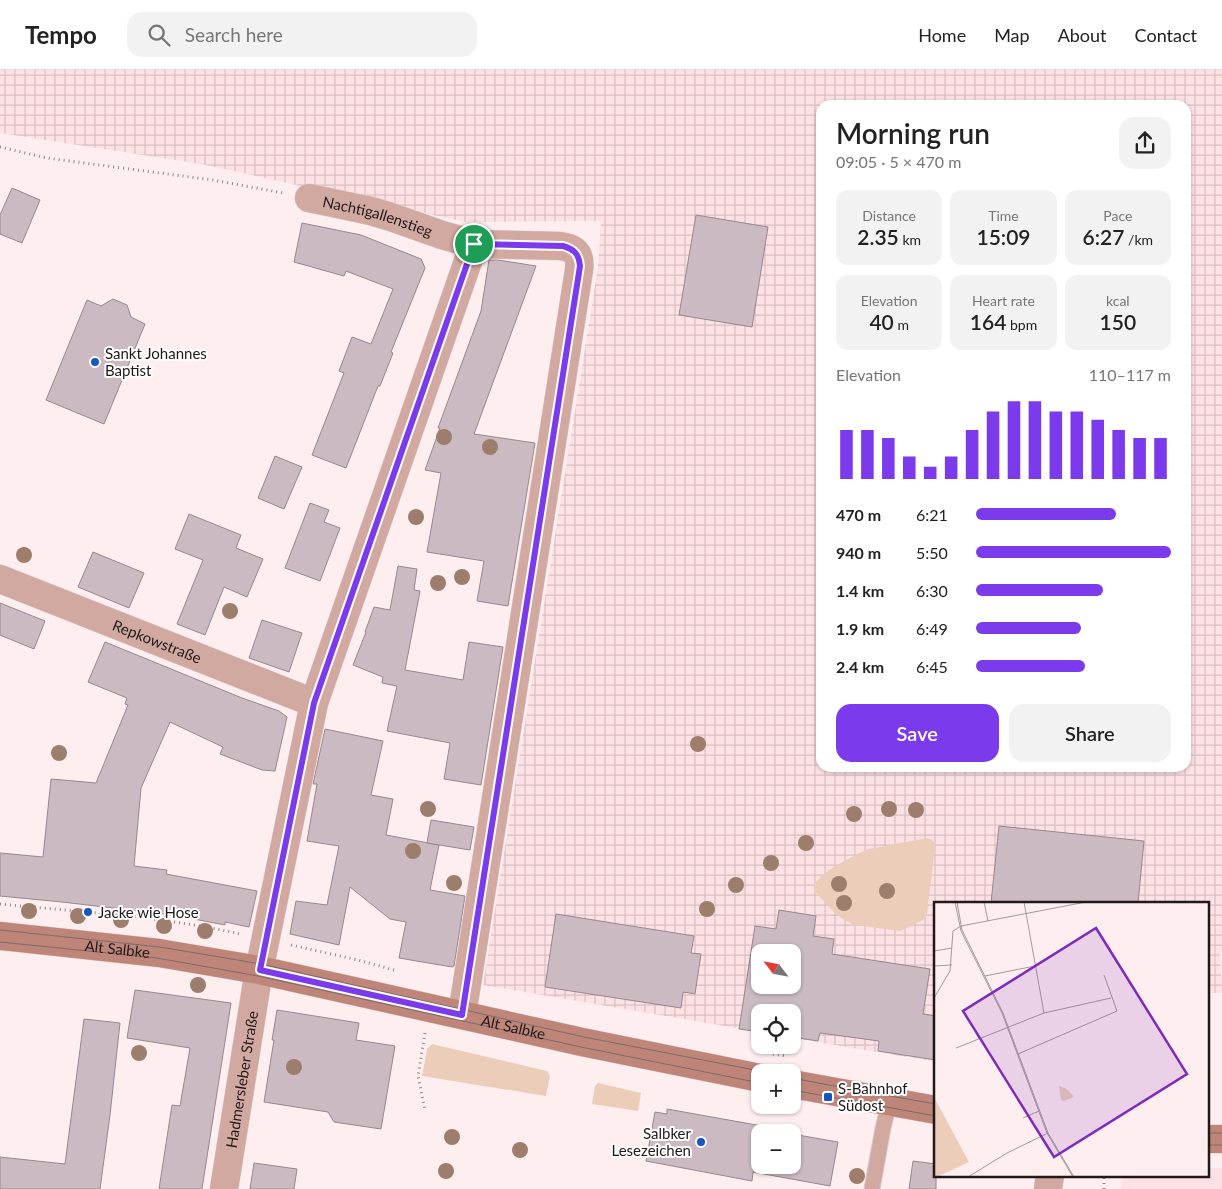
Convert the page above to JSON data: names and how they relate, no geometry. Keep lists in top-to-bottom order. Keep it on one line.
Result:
{"streets":{"main road":["Alt Salbke"],"street":["Nachtigallenstieg","Repkowstraße","Hadmersleber Straße"]},"crossings":[["Nachtigallenstieg","Alt Salbke"],["Nachtigallenstieg","Hadmersleber Straße"],["Repkowstraße","Hadmersleber Straße"],["Alt Salbke","Hadmersleber Straße"]],"places":{"other":["Sankt Johannes Baptist","Jacke wie Hose","Salbker Lesezeichen"],"transit":["S-Bahnhof Südost"]},"north":"top left","page":{"header":"Tempo","search":"Search here","nav":["Home","Map","About","Contact"],"heading":["Morning run","09:05 · 5 × 470 m"],"stats":[["Distance","2.35 km"],["Time","15:09"],["Pace","6:27 /km"],["Elevation","40 m"],["Heart rate","164 bpm"],["kcal","150"]],"chart":["Elevation","110–117 m"],"list":[{"name":"470 m","note":"6:21"},{"name":"940 m","note":"5:50"},{"name":"1.4 km","note":"6:30"},{"name":"1.9 km","note":"6:49"},{"name":"2.4 km","note":"6:45"}],"buttons":["Save","Share"],"map_buttons":["+","−"]}}
